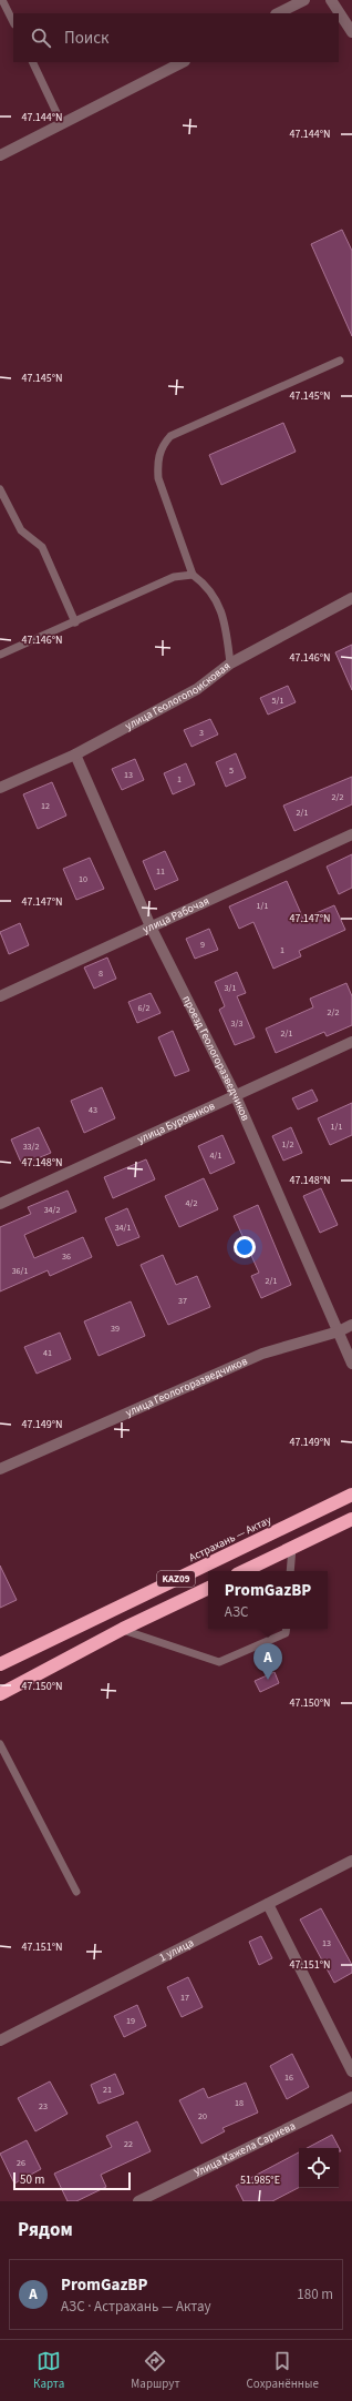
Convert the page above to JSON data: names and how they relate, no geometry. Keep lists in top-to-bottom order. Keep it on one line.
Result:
{"streets":{"highway":["Астрахань — Актау","KAZ09"],"street":["улица Геологопоисковая","улица Рабочая","проезд Геологоразведчиков","улица Буровиков","улица Геологоразведчиков","1 улица","Улица Кажела Сариева"]},"crossings":[["улица Геологопоисковая","проезд Геологоразведчиков"],["улица Рабочая","проезд Геологоразведчиков"],["проезд Геологоразведчиков","улица Буровиков"],["проезд Геологоразведчиков","улица Геологоразведчиков"]],"house_numbers":["5/1","3","5","13","1","2/2","12","2/1","11","10","1/1","9","1","8","3/1","6/2","2/2","3/3","2/1","43","1/1","1/2","33/2","4/1","4/2","34/2","34/1","36","36/1","2/1","37","39","41","13","17","19","16","21","18","23","20","22","26"],"scale_bar":"50 m","page":{"search":"Поиск","popup":["PromGazBP","АЗС"],"pins":"A","scale":"50 m","heading":"Рядом","list":[{"mark":"A","name":"PromGazBP","note":"АЗС · Астрахань — Актау","value":"180 m"}],"nav":["Карта","Маршрут","Сохранённые"]},"coordinates":["47.144°N","47.145°N","47.146°N","47.147°N","47.148°N","47.149°N","47.150°N","47.151°N","51.985°E"]}
